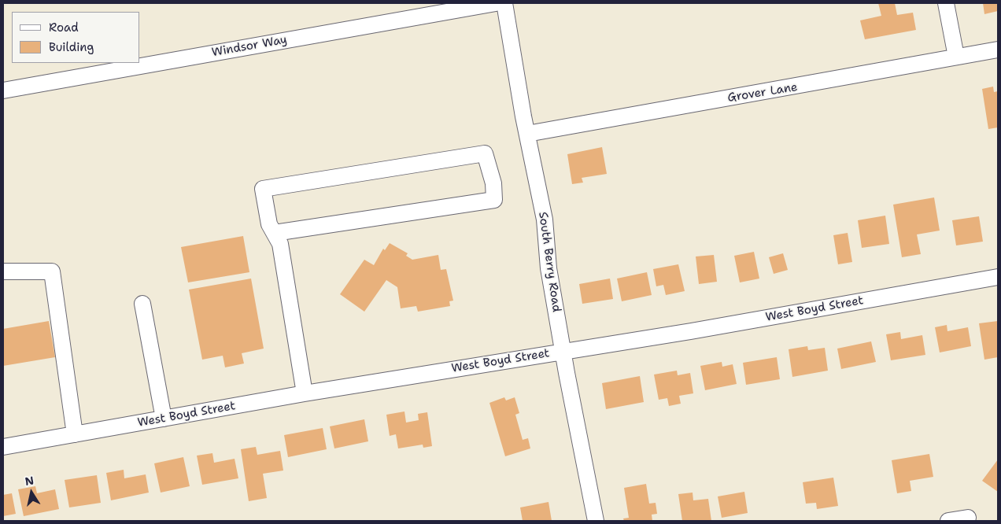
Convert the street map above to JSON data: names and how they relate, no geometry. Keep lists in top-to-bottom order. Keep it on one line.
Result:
{"streets":{"street":["Windsor Way","Grover Lane","South Berry Road","West Boyd Street"]},"crossings":[["Grover Lane","South Berry Road"],["South Berry Road","West Boyd Street"]],"legend":["Road","Building"],"north":"top"}
